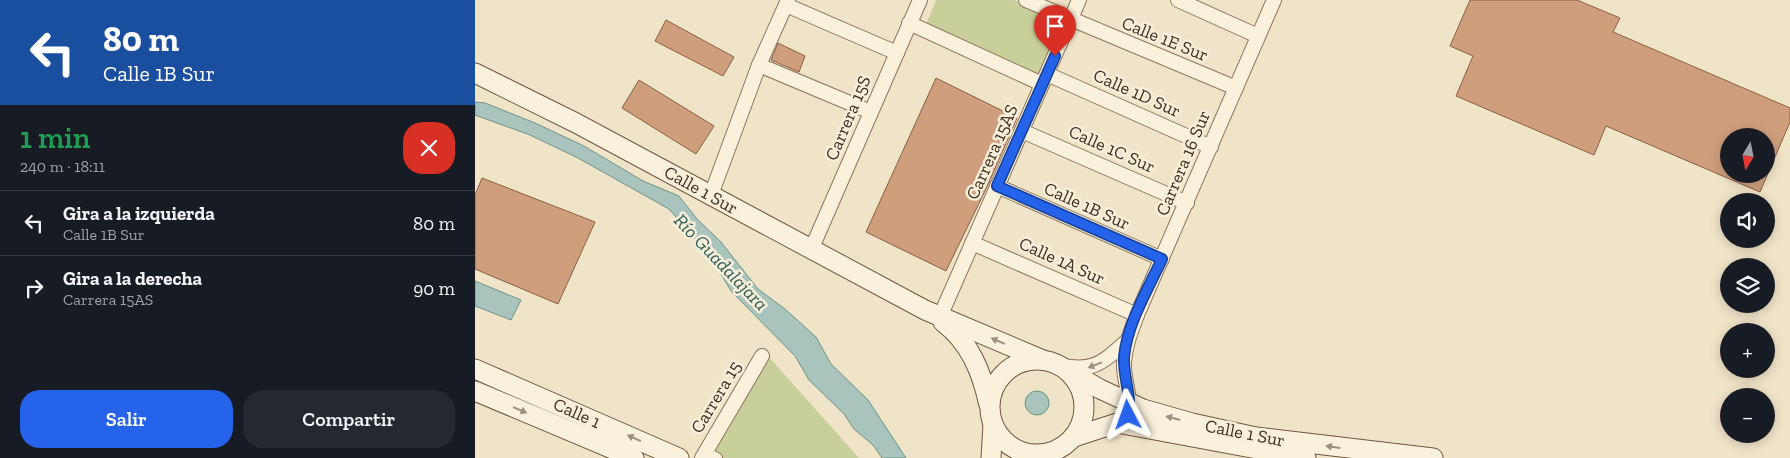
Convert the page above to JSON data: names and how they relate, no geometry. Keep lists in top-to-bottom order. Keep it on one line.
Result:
{"streets":{"main road":["Calle 1 Sur","Calle 1"],"street":["Calle 1E Sur","Calle 1D Sur","Carrera 15S","Calle 1C Sur","Carrera 15AS","Carrera 16 Sur","Calle 1B Sur","Calle 1A Sur","Carrera 15"]},"crossings":[["Calle 1E Sur","Carrera 15AS"],["Calle 1E Sur","Carrera 16 Sur"],["Calle 1D Sur","Carrera 15AS"],["Calle 1D Sur","Carrera 16 Sur"],["Carrera 15S","Calle 1 Sur"],["Calle 1C Sur","Carrera 15AS"],["Calle 1C Sur","Carrera 16 Sur"],["Carrera 15AS","Calle 1 Sur"],["Carrera 15AS","Calle 1B Sur"],["Carrera 15AS","Calle 1A Sur"],["Carrera 16 Sur","Calle 1 Sur"],["Carrera 16 Sur","Calle 1B Sur"],["Carrera 16 Sur","Calle 1A Sur"]],"water":["Río Guadalajara"],"north":"bottom","page":{"turn":["80 m","Calle 1B Sur"],"heading":["1 min","240 m · 18:11"],"map_buttons":["+","−"],"list":[{"name":"Gira a la izquierda","note":"Calle 1B Sur","value":"80 m"},{"name":"Gira a la derecha","note":"Carrera 15AS","value":"90 m"}],"buttons":["Salir","Compartir"]}}
